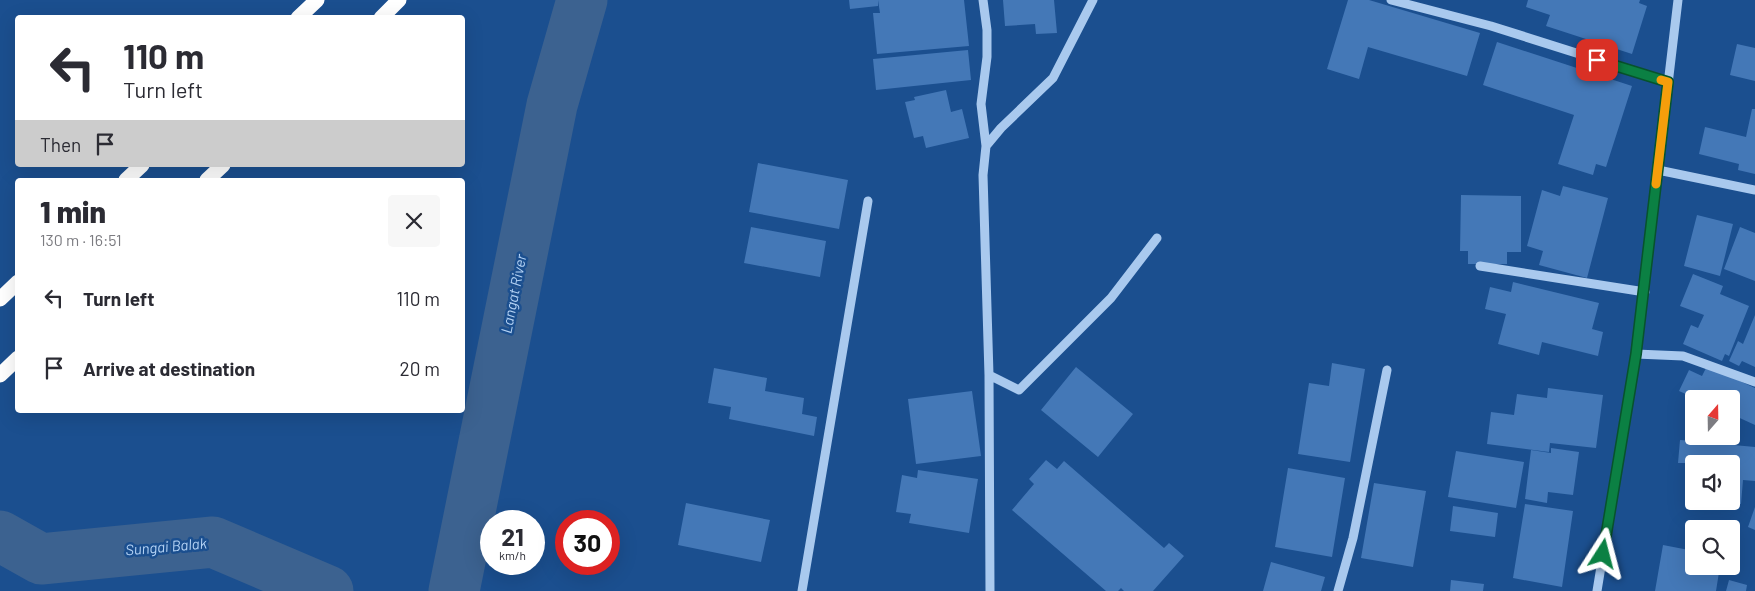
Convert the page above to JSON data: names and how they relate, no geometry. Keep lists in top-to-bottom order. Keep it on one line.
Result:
{"water":["Langat River","Sungai Balak"],"north":"top","page":{"turn":["110 m","Turn left"],"then":"Then","heading":["1 min","130 m · 16:51"],"list":[{"name":"Turn left","value":"110 m"},{"name":"Arrive at destination","value":"20 m"}],"speed":"21 km/h","limit":"30"}}
